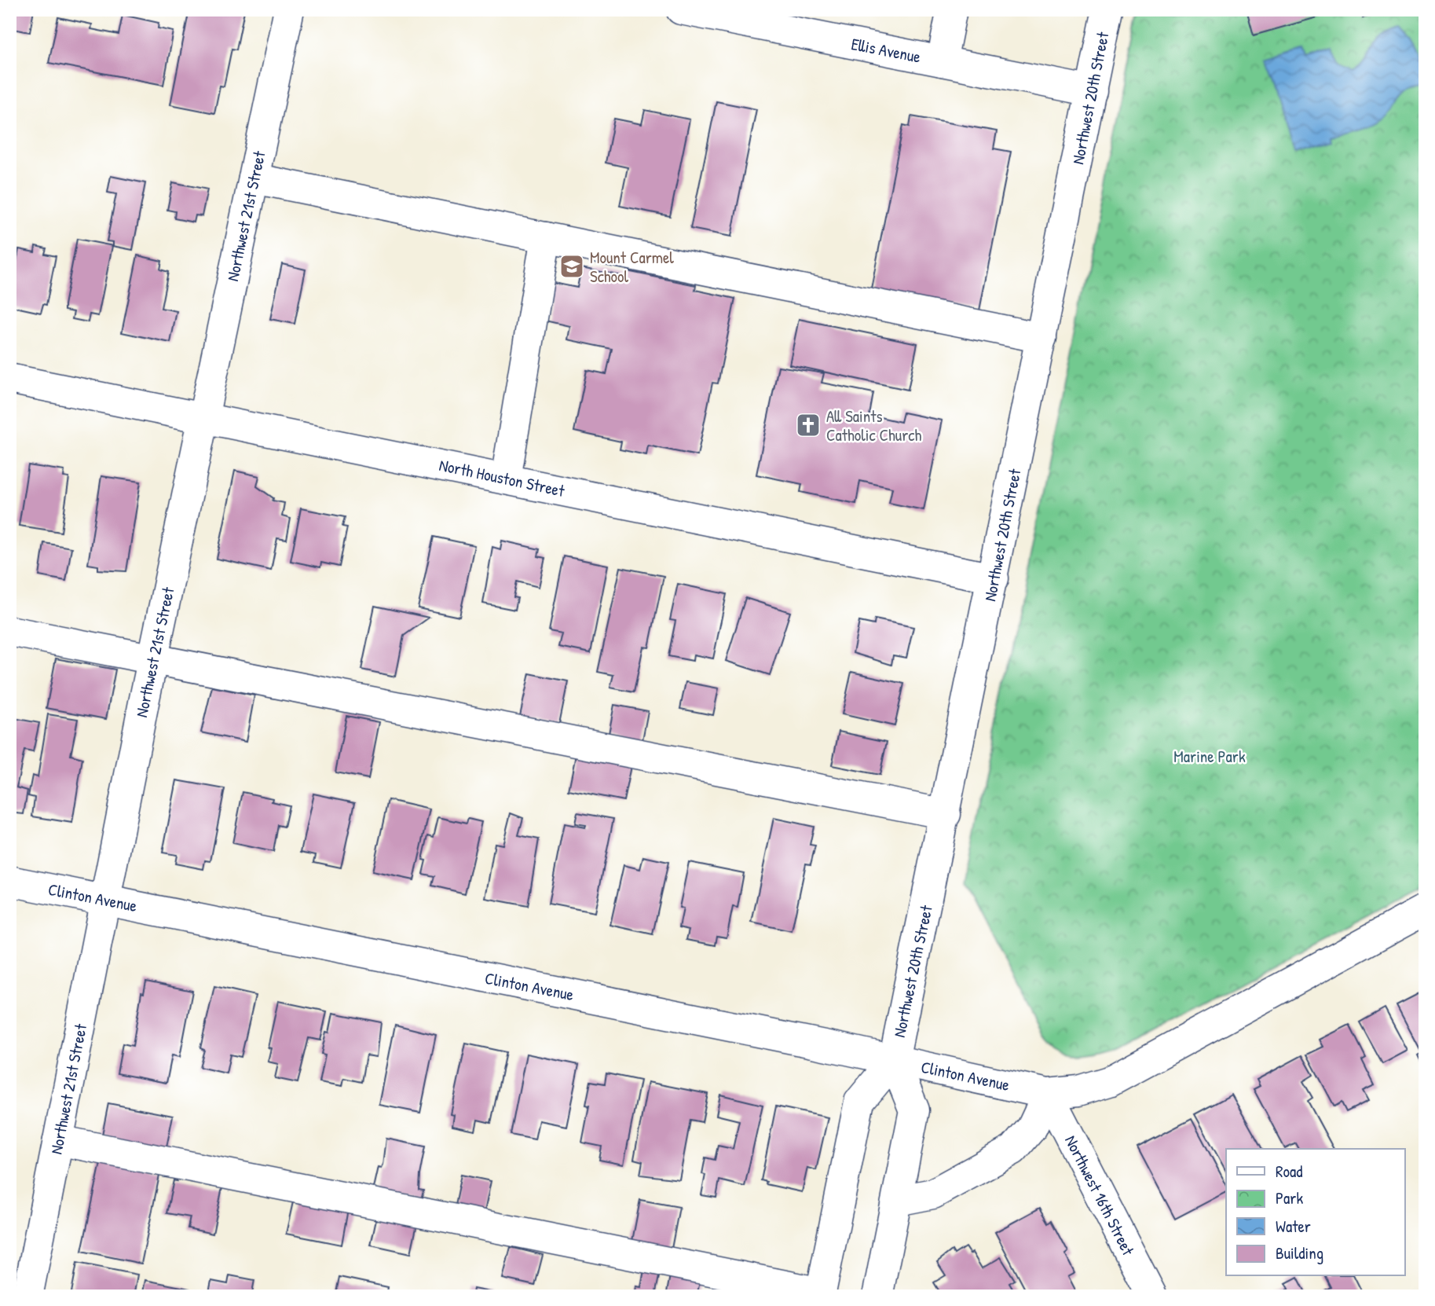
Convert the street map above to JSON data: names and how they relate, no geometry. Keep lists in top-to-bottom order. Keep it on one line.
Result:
{"streets":{"street":["Ellis Avenue","Northwest 20th Street","Northwest 21st Street","North Houston Street","Clinton Avenue","Northwest 16th Street"]},"crossings":[["Ellis Avenue","Northwest 20th Street"],["Northwest 20th Street","North Houston Street"],["Northwest 20th Street","Clinton Avenue"],["Northwest 21st Street","North Houston Street"],["Northwest 21st Street","Clinton Avenue"],["Clinton Avenue","Northwest 16th Street"]],"parks":["Marine Park"],"places":{"school or university":["Mount Carmel School"],"church":["All Saints Catholic Church"]},"legend":["Road","Park","Water","Building"]}
